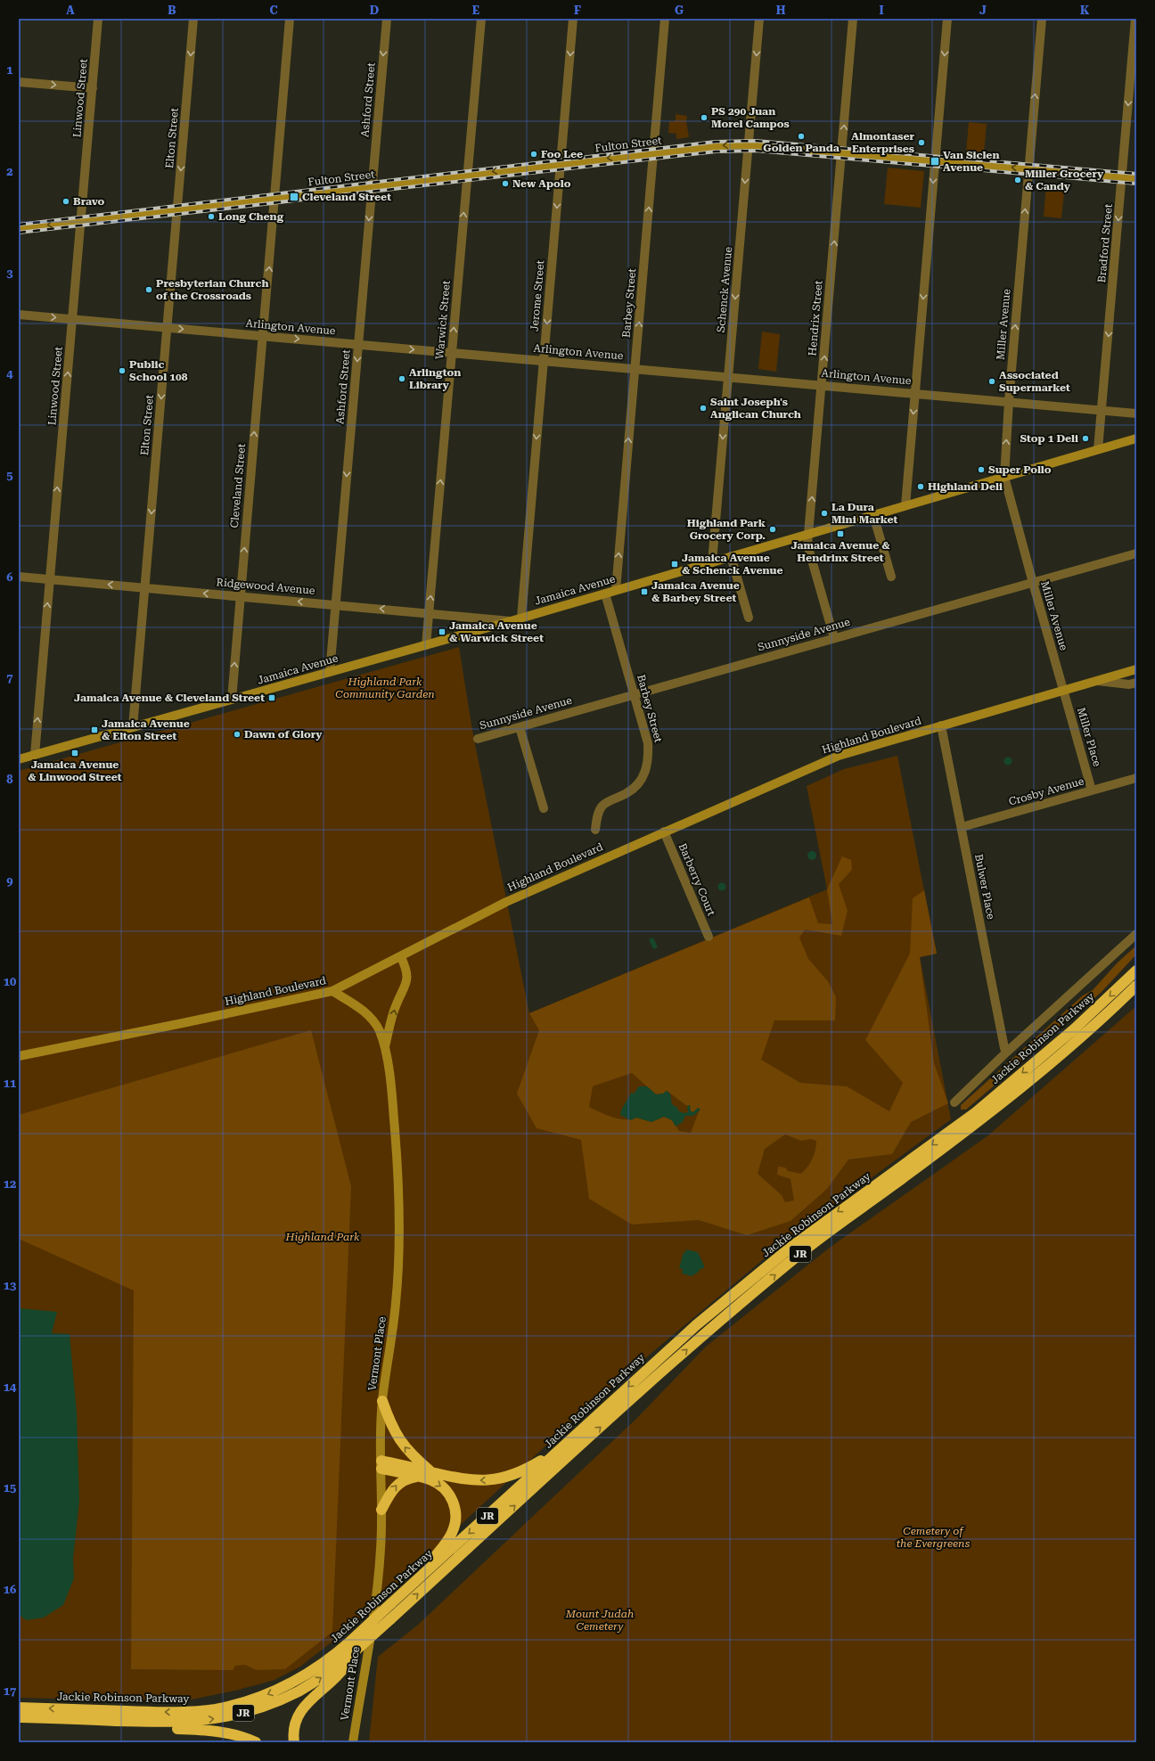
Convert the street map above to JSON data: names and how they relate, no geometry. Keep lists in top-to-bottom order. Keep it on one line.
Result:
{"streets":{"highway":["Jackie Robinson Parkway","JR"],"main road":["Fulton Street","Jamaica Avenue","Highland Boulevard","Vermont Place"],"street":["Linwood Street","Ashford Street","Elton Street","Bradford Street","Schenck Avenue","Jerome Street","Barbey Street","Hendrix Street","Warwick Street","Miller Avenue","Arlington Avenue","Cleveland Street","Ridgewood Avenue","Sunnyside Avenue","Miller Place","Crosby Avenue","Barberry Court","Bulwer Place"]},"crossings":[["Linwood Street","Fulton Street"],["Linwood Street","Arlington Avenue"],["Linwood Street","Ridgewood Avenue"],["Linwood Street","Jamaica Avenue"],["Ashford Street","Fulton Street"],["Ashford Street","Arlington Avenue"],["Ashford Street","Ridgewood Avenue"],["Ashford Street","Jamaica Avenue"],["Elton Street","Fulton Street"],["Elton Street","Arlington Avenue"],["Elton Street","Ridgewood Avenue"],["Elton Street","Jamaica Avenue"],["Fulton Street","Bradford Street"],["Fulton Street","Schenck Avenue"],["Fulton Street","Jerome Street"],["Fulton Street","Barbey Street"],["Fulton Street","Hendrix Street"],["Fulton Street","Warwick Street"],["Fulton Street","Miller Avenue"],["Fulton Street","Cleveland Street"],["Bradford Street","Arlington Avenue"],["Bradford Street","Jamaica Avenue"],["Schenck Avenue","Arlington Avenue"],["Schenck Avenue","Jamaica Avenue"],["Jerome Street","Arlington Avenue"],["Jerome Street","Jamaica Avenue"],["Barbey Street","Arlington Avenue"],["Barbey Street","Jamaica Avenue"],["Barbey Street","Sunnyside Avenue"],["Hendrix Street","Arlington Avenue"],["Hendrix Street","Jamaica Avenue"],["Hendrix Street","Sunnyside Avenue"],["Warwick Street","Arlington Avenue"],["Warwick Street","Ridgewood Avenue"],["Warwick Street","Jamaica Avenue"],["Miller Avenue","Arlington Avenue"],["Miller Avenue","Jamaica Avenue"],["Miller Avenue","Sunnyside Avenue"],["Miller Avenue","Highland Boulevard"],["Miller Avenue","Miller Place"],["Arlington Avenue","Cleveland Street"],["Cleveland Street","Ridgewood Avenue"],["Cleveland Street","Jamaica Avenue"],["Ridgewood Avenue","Jamaica Avenue"],["Highland Boulevard","Miller Place"],["Highland Boulevard","Barberry Court"],["Highland Boulevard","Bulwer Place"],["Highland Boulevard","Vermont Place"],["Miller Place","Crosby Avenue"],["Crosby Avenue","Bulwer Place"],["Bulwer Place","Jackie Robinson Parkway"]],"one_way":["Linwood Street","Ashford Street","Elton Street","Fulton Street","Bradford Street","Schenck Avenue","Jerome Street","Barbey Street","Hendrix Street","Warwick Street","Miller Avenue","Cleveland Street","Ridgewood Avenue"],"parks":["Highland Park Community Garden","Highland Park","Cemetery of the Evergreens","Mount Judah Cemetery"],"places":{"other":["PS 290 Juan Morel Campos","Golden Panda","Almontaser Enterprises","Foo Lee","Miller Grocery & Candy","New Apolo","Bravo","Long Cheng","Presbyterian Church of the Crossroads","Public School 108","Arlington Library","Associated Supermarket","Saint Joseph's Anglican Church","Stop 1 Deli","Super Pollo","Highland Deli","La Dura Mini Market","Highland Park Grocery Corp.","Dawn of Glory"],"transit":["Van Siclen Avenue","Cleveland Street","Jamaica Avenue & Hendrinx Street","Jamaica Avenue & Schenck Avenue","Jamaica Avenue & Barbey Street","Jamaica Avenue & Warwick Street","Jamaica Avenue & Cleveland Street","Jamaica Avenue & Elton Street","Jamaica Avenue & Linwood Street"]},"grid":{"columns":["A","B","C","D","E","F","G","H","I","J","K"],"rows":["1","2","3","4","5","6","7","8","9","10","11","12","13","14","15","16","17"]}}
